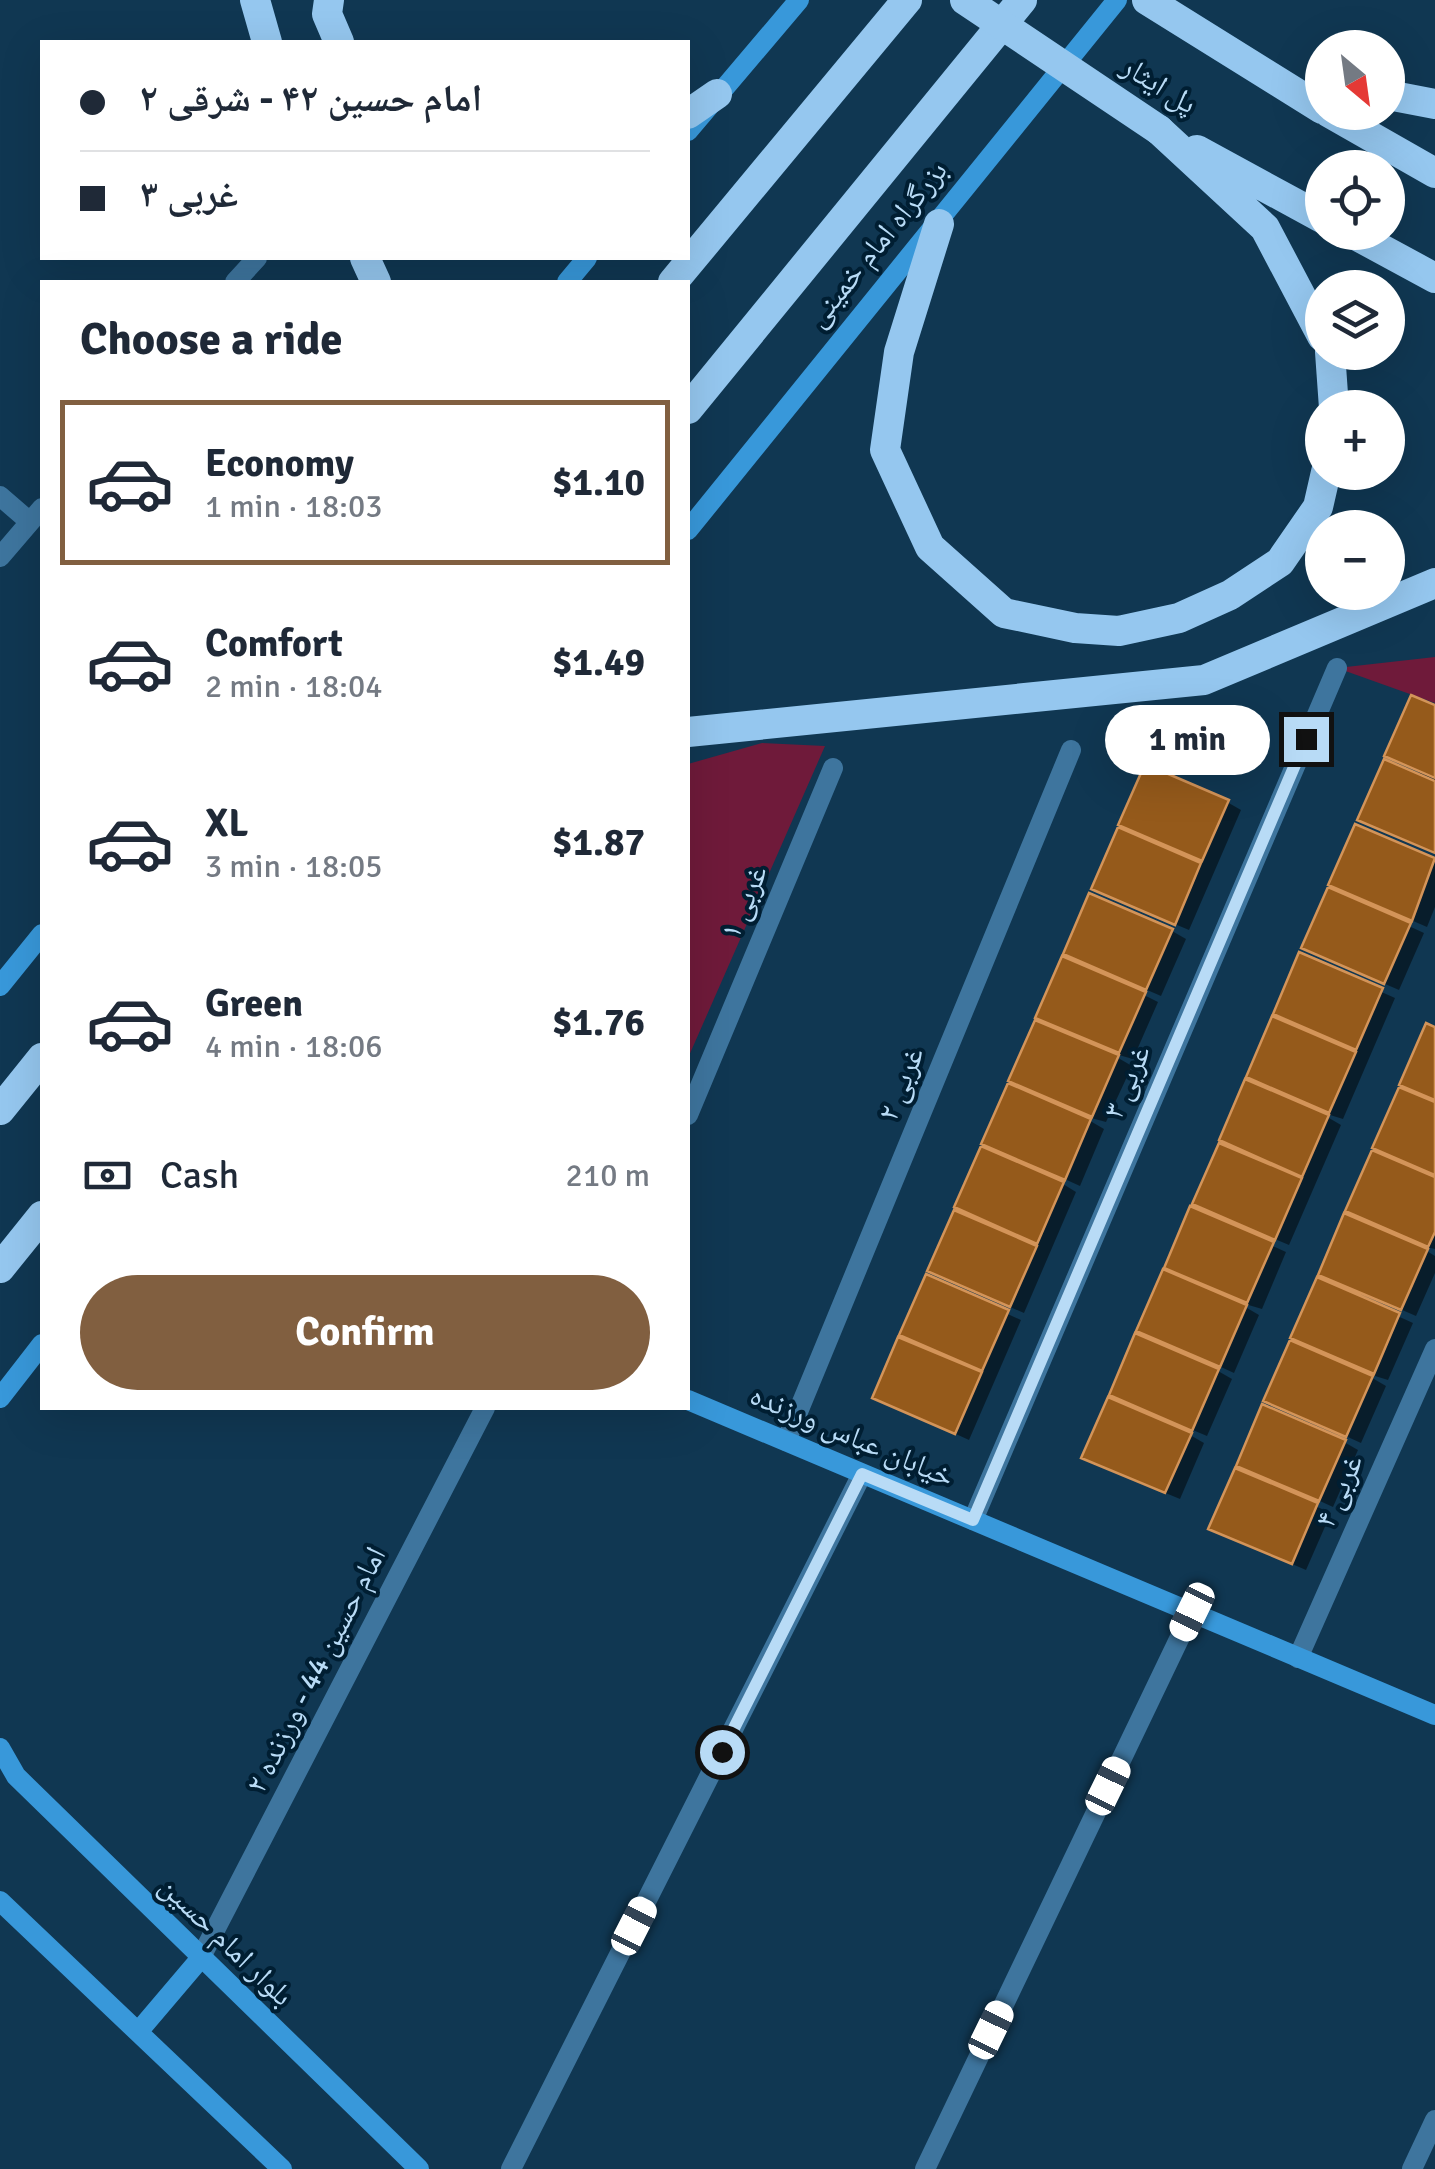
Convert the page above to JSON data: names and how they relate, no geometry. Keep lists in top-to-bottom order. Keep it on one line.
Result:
{"streets":{"highway":["پل ایثار","بزرگراه امام خمینی"],"main road":["خیابان عباس ورزنده","بلوار امام حسین"],"street":["غربی ۱","غربی ۳","غربی ۲","غربی ۴","امام حسین 44 - ورزنده ۲"]},"crossings":[["غربی ۳","خیابان عباس ورزنده"],["غربی ۲","خیابان عباس ورزنده"],["خیابان عباس ورزنده","غربی ۴"],["امام حسین 44 - ورزنده ۲","بلوار امام حسین"]],"north":"bottom right","page":{"map_buttons":["+","−"],"banner":["امام حسین ۴۲ - شرقی ۲","غربی ۳"],"heading":"Choose a ride","list":[{"name":"Economy","note":"1 min · 18:03","value":"$1.10"},{"name":"Comfort","note":"2 min · 18:04","value":"$1.49"},{"name":"XL","note":"3 min · 18:05","value":"$1.87"},{"name":"Green","note":"4 min · 18:06","value":"$1.76"}],"bubble":"1 min","pay":["Cash","210 m"],"buttons":"Confirm"}}
